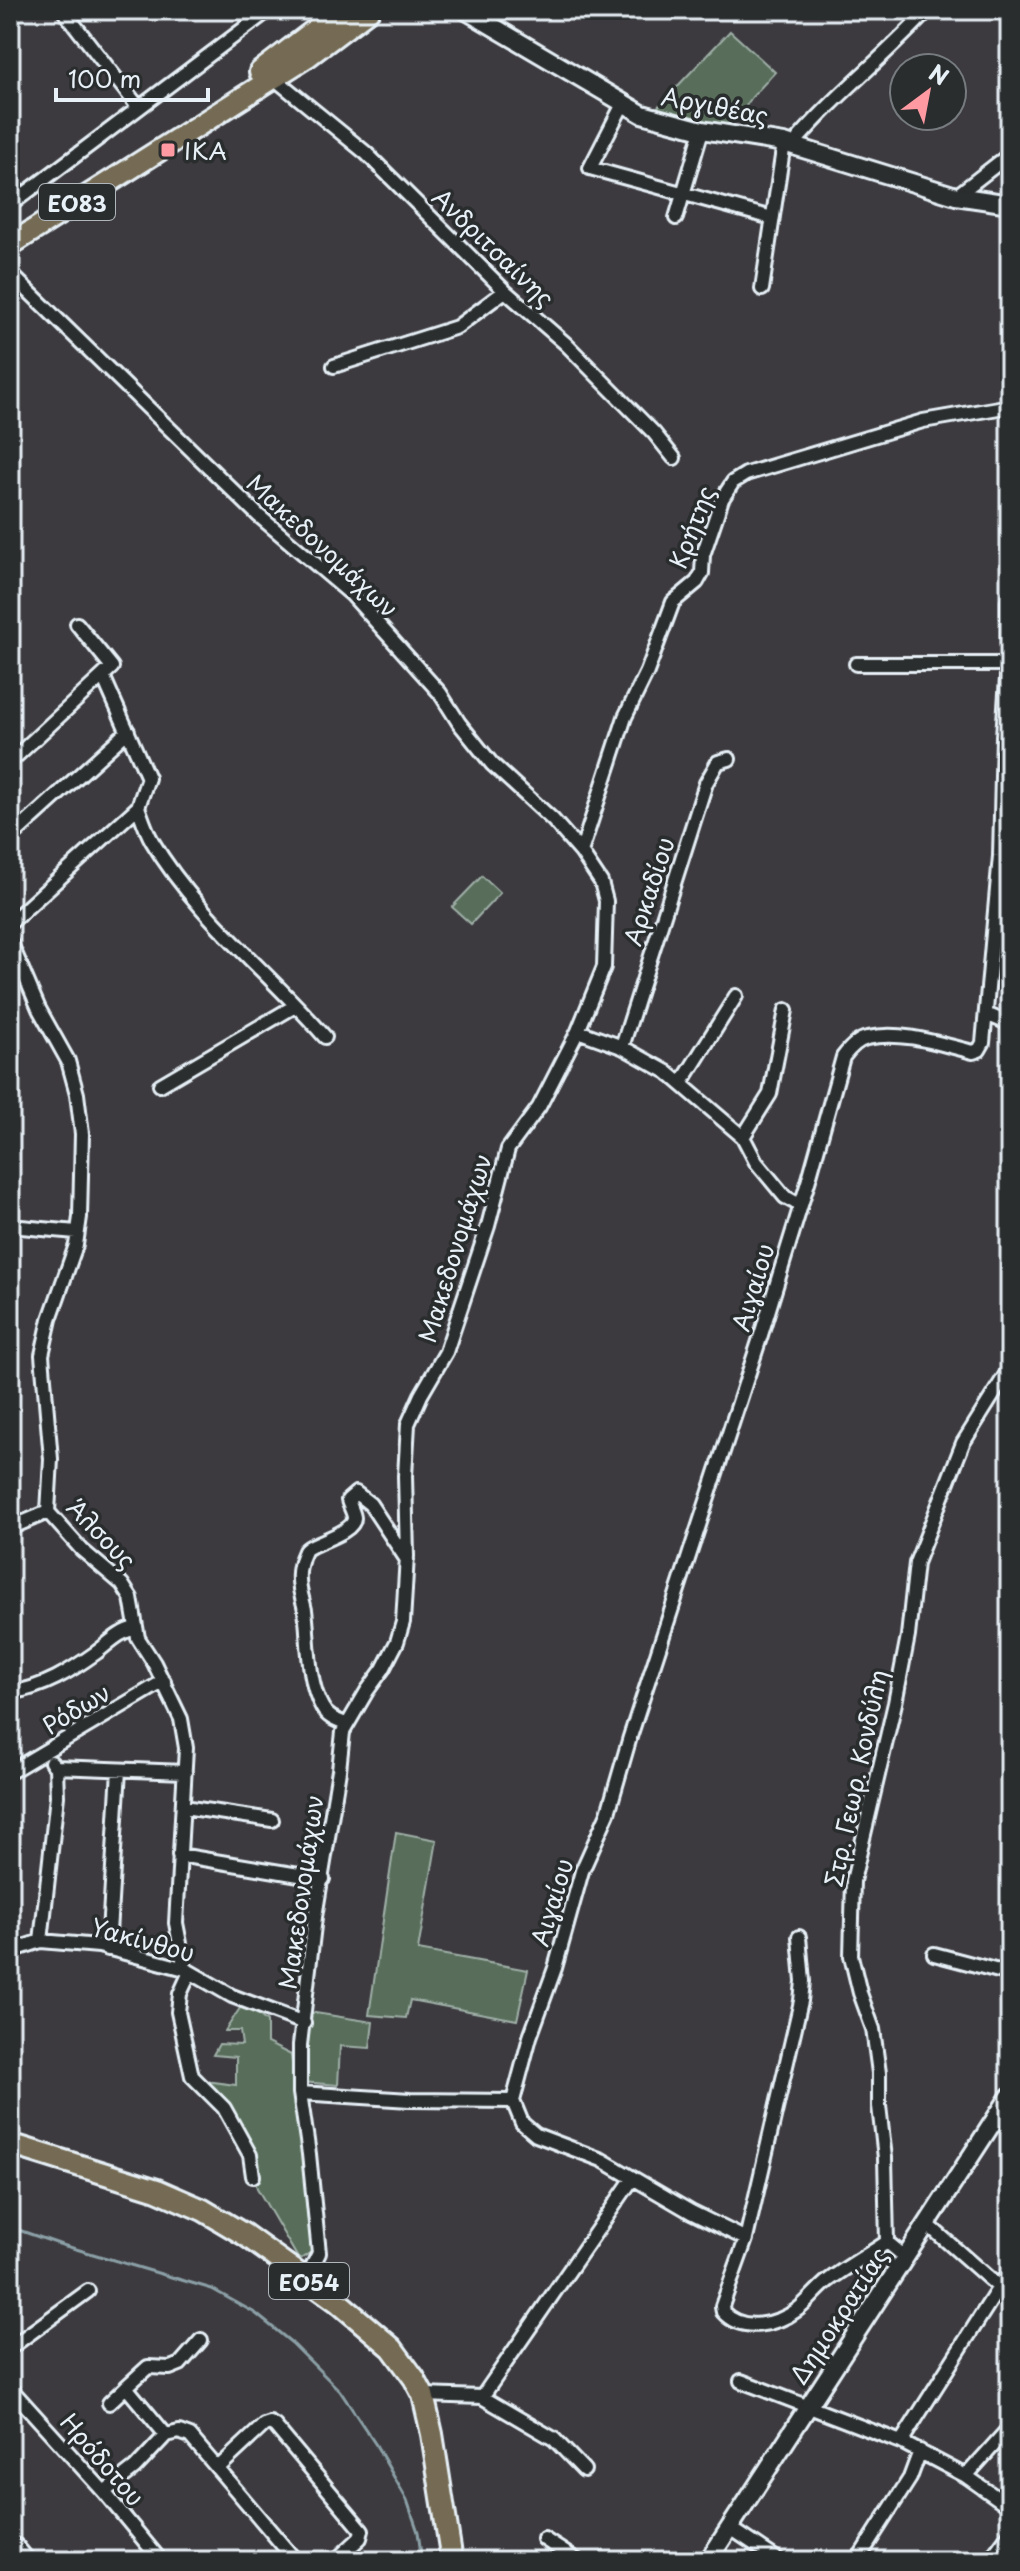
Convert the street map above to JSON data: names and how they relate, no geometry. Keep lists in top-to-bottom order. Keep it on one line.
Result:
{"streets":{"main road":["ΕΟ83","ΕΟ54"],"street":["Αργιθέας","Ανδριτσαίνης","Κρήτης","Μακεδονομάχων","Αρκαδίου","Αιγαίου","Άλσους","Ρόδων","Στρ. Γεωρ. Κονδύλη","Υακίνθου","Δημοκρατίας","Ηρόδοτου"]},"crossings":[["ΕΟ83","Ανδριτσαίνης"],["Κρήτης","Μακεδονομάχων"],["Μακεδονομάχων","Υακίνθου"],["Μακεδονομάχων","ΕΟ54"],["Άλσους","Ρόδων"],["Άλσους","Υακίνθου"]],"places":{"transit":["ΙΚΑ"]},"scale_bar":"100 m","north":"top right"}
